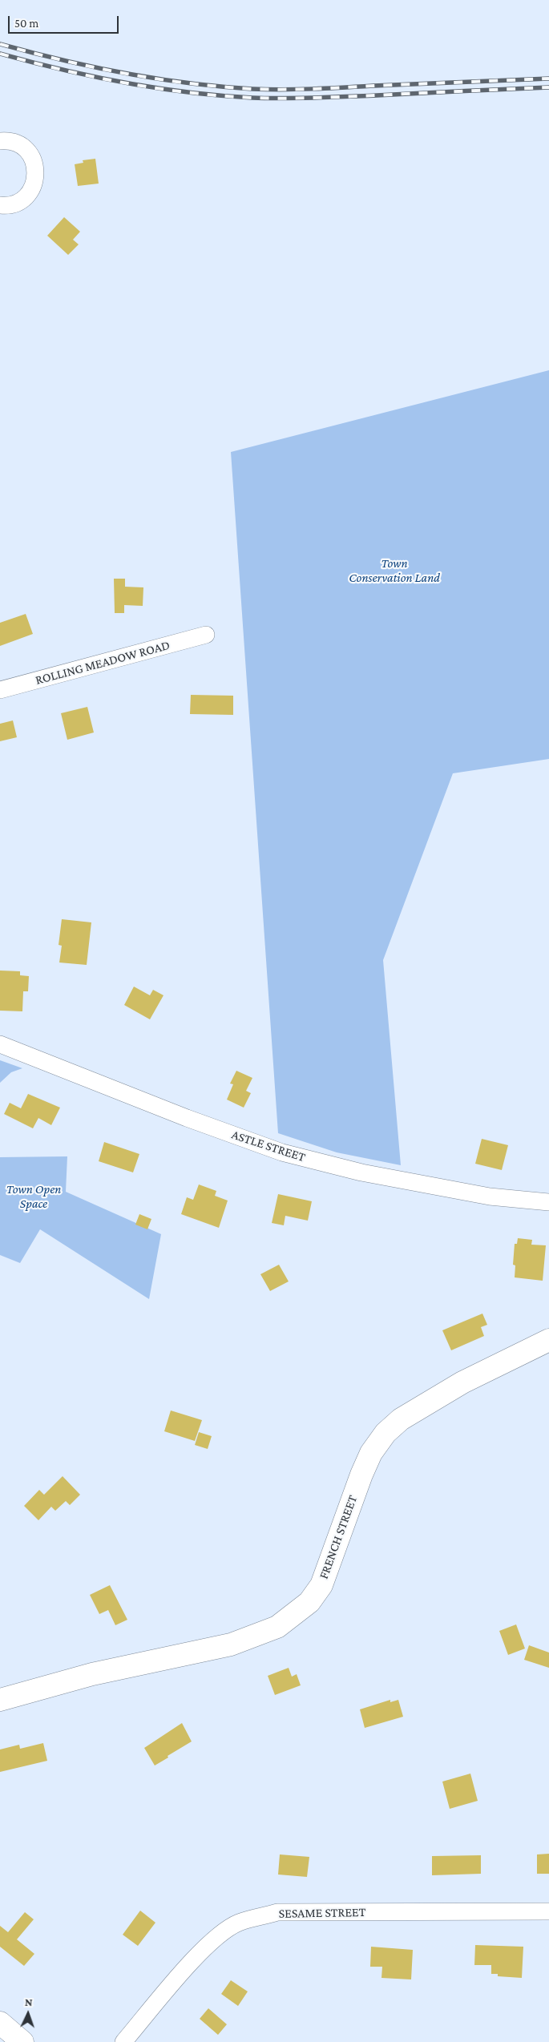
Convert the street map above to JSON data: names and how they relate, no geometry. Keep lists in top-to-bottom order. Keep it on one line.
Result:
{"streets":{"street":["ROLLING MEADOW ROAD","ASTLE STREET","FRENCH STREET","SESAME STREET"]},"parks":["Town Conservation Land","Town Open Space"],"scale_bar":"50 m","north":"top"}
